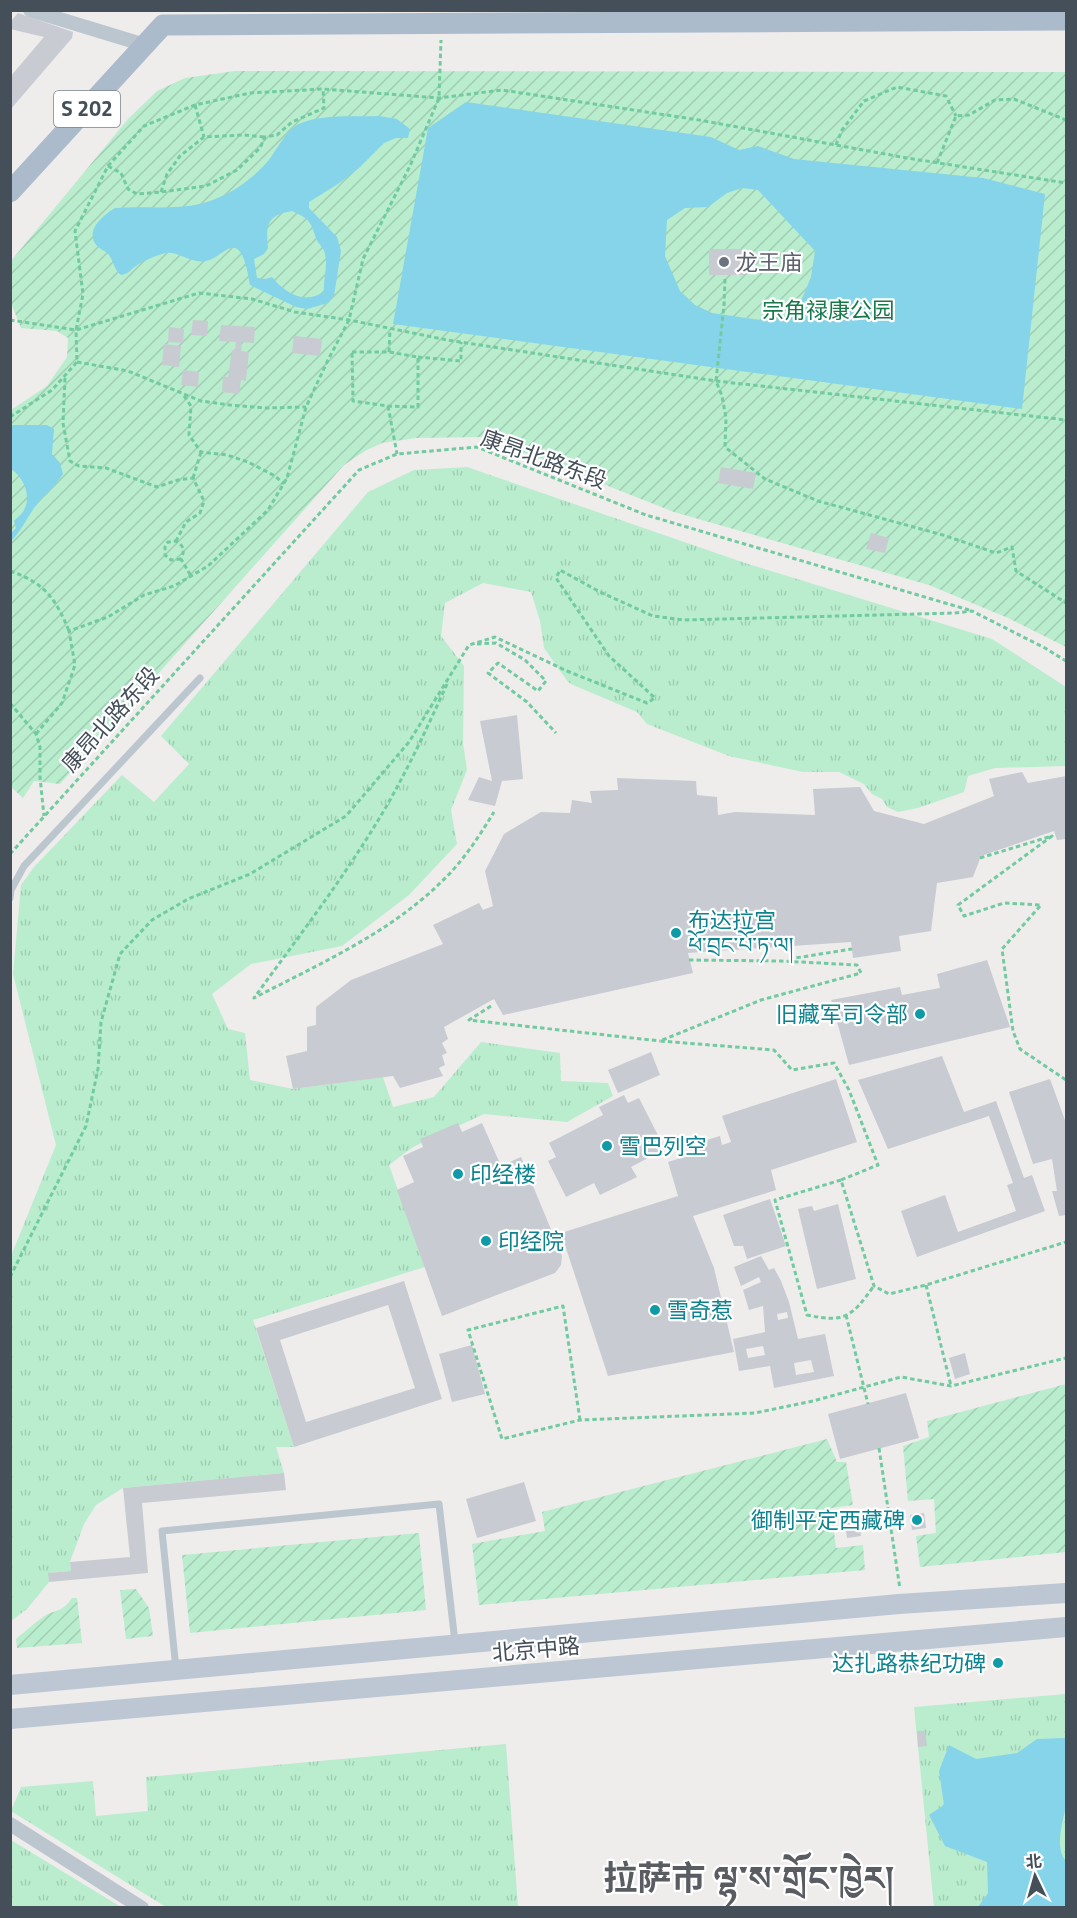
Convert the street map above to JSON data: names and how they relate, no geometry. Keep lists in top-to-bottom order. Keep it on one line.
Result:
{"streets":{"main road":["S 202","北京中路"],"path":["康昂北路东段"]},"districts":["拉萨市 ལྷ་ས་གྲོང་ཁྱེར།"],"parks":["宗角禄康公园"],"places":["龙王庙","布达拉宫 ཕོ་བྲང་པོ་ཏ་ལ།","旧藏军司令部","雪巴列空","印经楼","印经院","雪奇惹","御制平定西藏碑","达扎路恭纪功碑"],"north":"top"}
